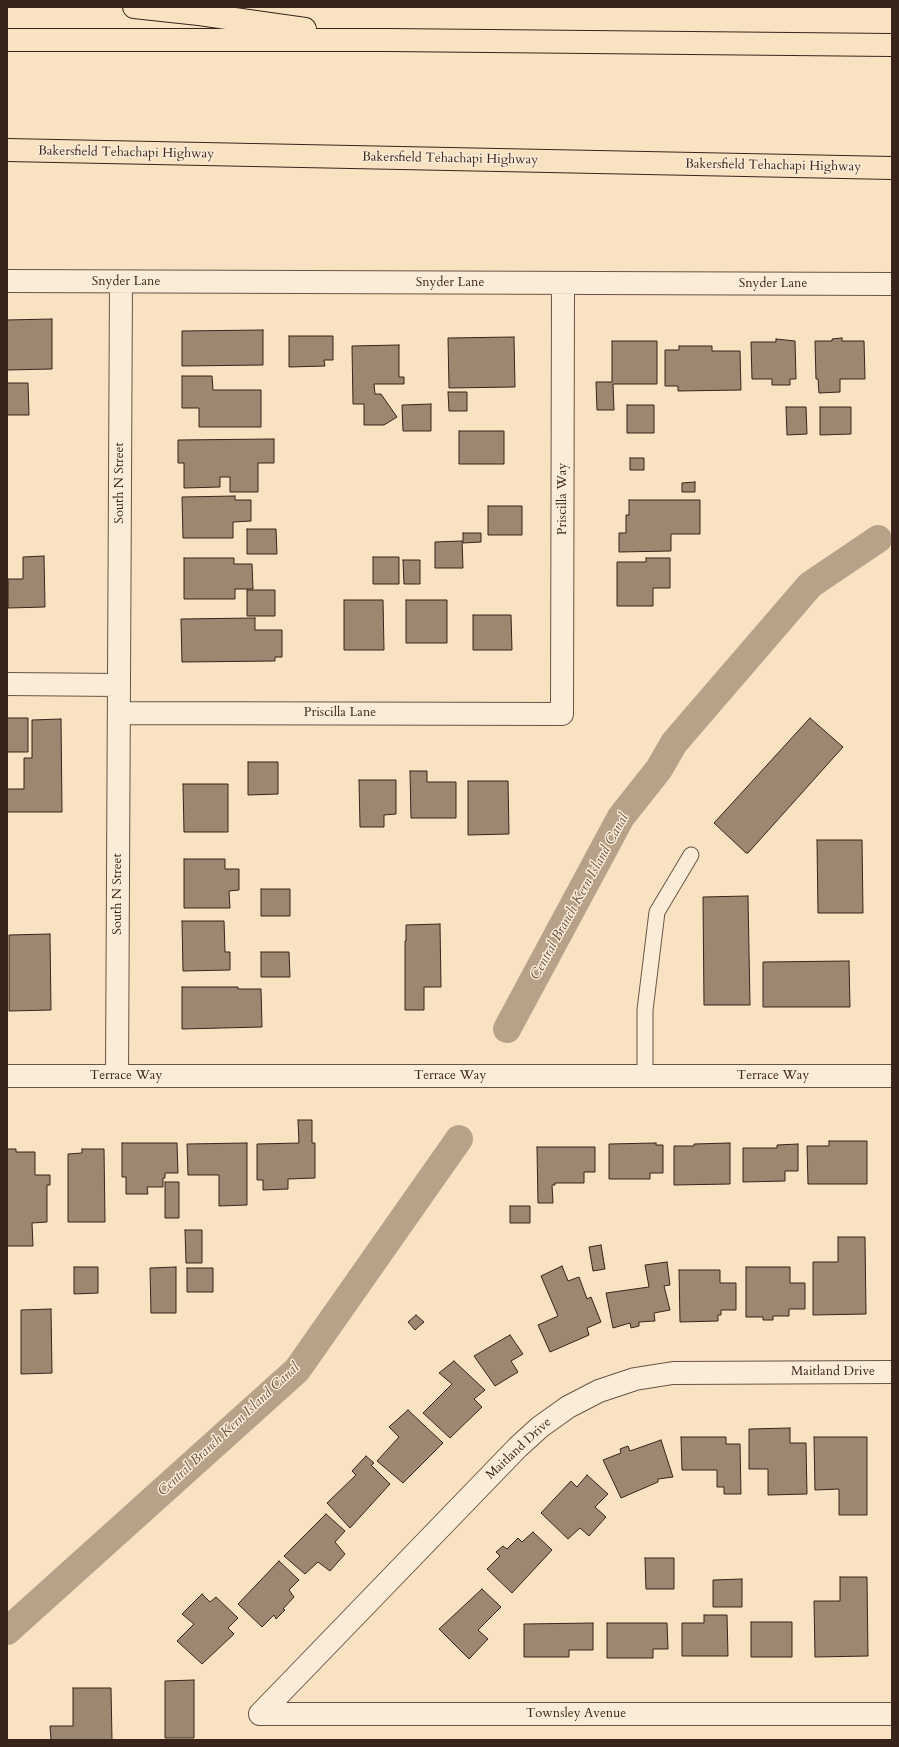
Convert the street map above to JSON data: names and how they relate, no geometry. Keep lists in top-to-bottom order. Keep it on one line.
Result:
{"streets":{"highway":["Bakersfield Tehachapi Highway"],"street":["Snyder Lane","South N Street","Priscilla Way","Priscilla Lane","Terrace Way","Maitland Drive","Townsley Avenue"]},"crossings":[["Snyder Lane","South N Street"],["Snyder Lane","Priscilla Way"],["South N Street","Priscilla Lane"],["South N Street","Terrace Way"],["Priscilla Way","Priscilla Lane"],["Maitland Drive","Townsley Avenue"]],"water":["Central Branch Kern Island Canal"]}
